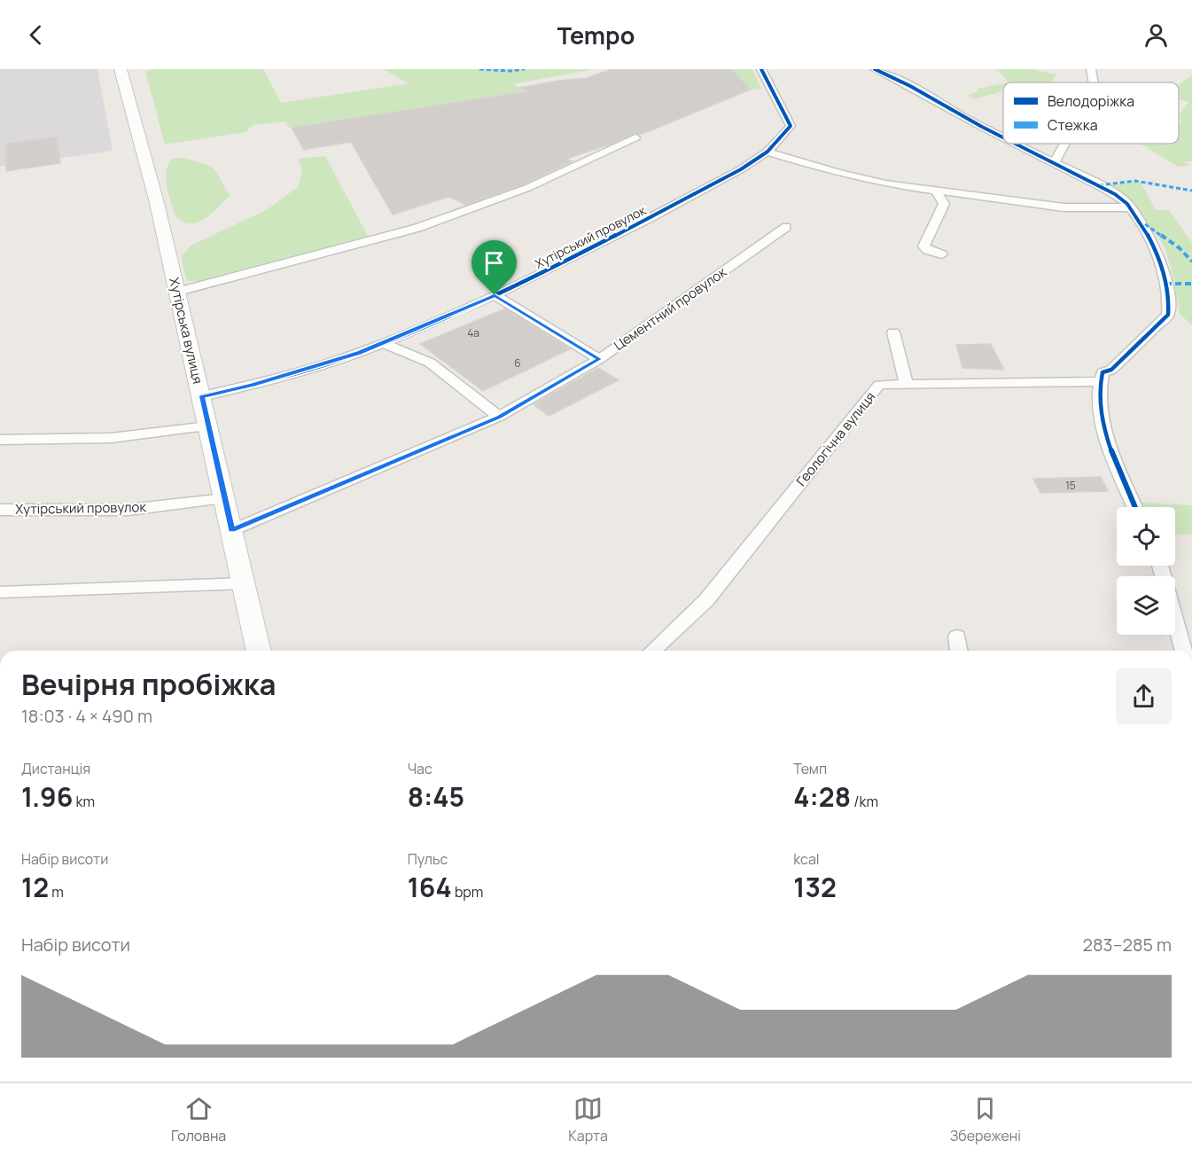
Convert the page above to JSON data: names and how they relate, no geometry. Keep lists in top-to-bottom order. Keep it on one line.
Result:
{"streets":{"main road":["Хутірська вулиця"],"street":["Хутірський провулок","Цементний провулок","Геологічна вулиця"]},"crossings":[["Хутірський провулок","Хутірська вулиця"],["Цементний провулок","Хутірська вулиця"]],"house_numbers":["4а","6","15"],"legend":["Велодоріжка","Стежка"],"page":{"header":"Tempo","heading":["Вечірня пробіжка","18:03 · 4 × 490 m"],"stats":[["Дистанція","1.96 km"],["Час","8:45"],["Темп","4:28 /km"],["Набір висоти","12 m"],["Пульс","164 bpm"],["kcal","132"]],"chart":["Набір висоти","283–285 m"],"tabs":["Головна","Карта","Збережені"]}}
